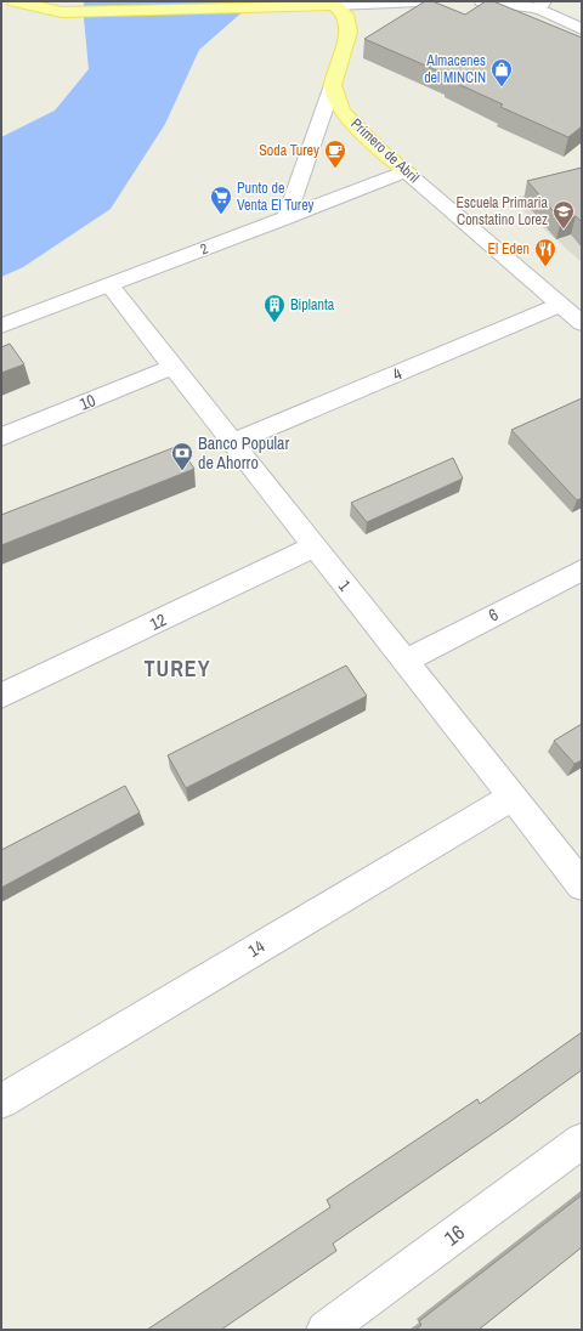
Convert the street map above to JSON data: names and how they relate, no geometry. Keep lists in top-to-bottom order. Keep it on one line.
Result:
{"streets":{"main road":["Primero de Abril"],"street":["2","4","10","1","6","12","14","16"]},"crossings":[["Primero de Abril","2"],["Primero de Abril","4"],["2","1"],["4","1"],["10","1"],["1","6"],["1","12"],["1","14"]],"districts":["TUREY"],"places":{"shop":["Almacenes del MINCIN"],"cafe":["Soda Turey"],"supermarket":["Punto de Venta El Turey"],"school or university":["Escuela Primaria Constatino Lorez"],"restaurant":["El Eden"],"building":["Biplanta"],"bank":["Banco Popular de Ahorro"]}}
